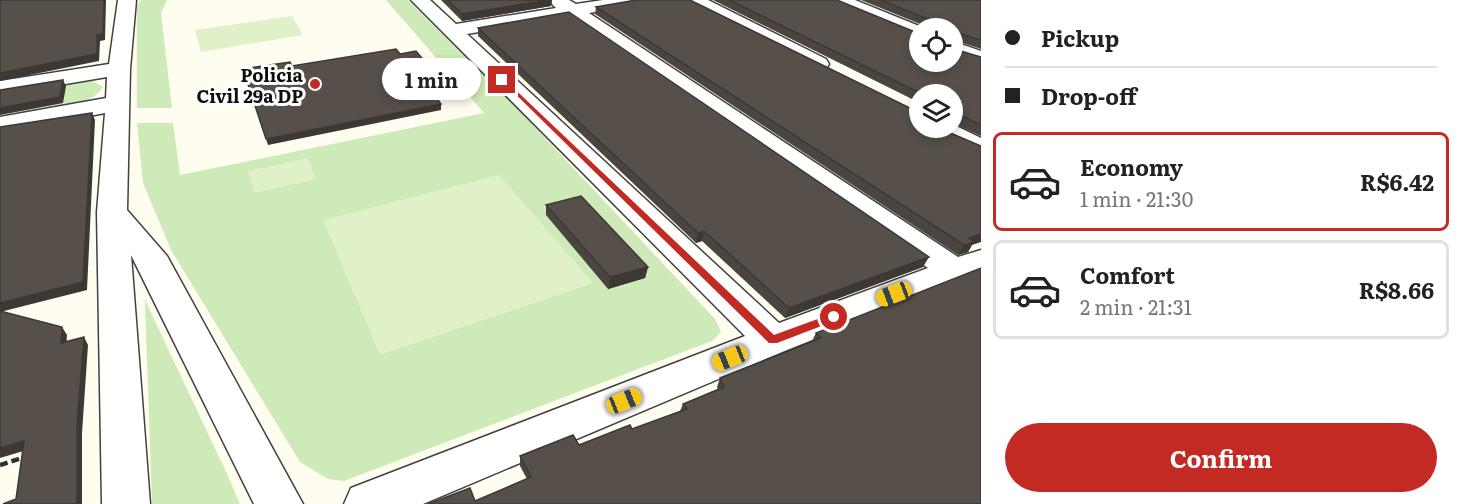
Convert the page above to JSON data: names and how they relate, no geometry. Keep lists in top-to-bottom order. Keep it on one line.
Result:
{"places":["Policia Civil 29a DP"],"page":{"banner":["Pickup","Drop-off"],"bubble":"1 min","list":[{"name":"Economy","note":"1 min · 21:30","value":"R$6.42"},{"name":"Comfort","note":"2 min · 21:31","value":"R$8.66"}],"buttons":"Confirm"}}
